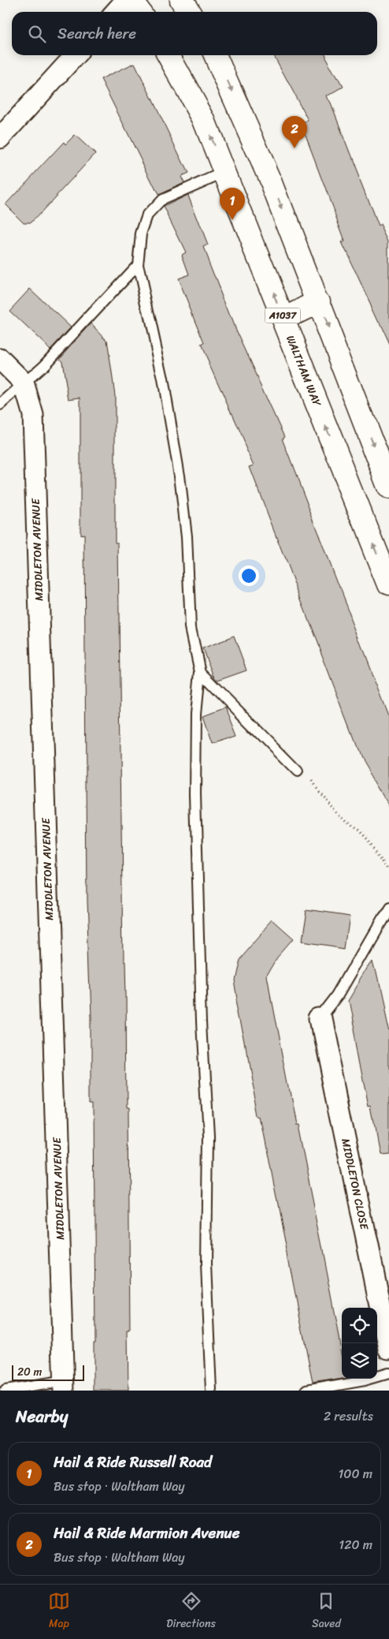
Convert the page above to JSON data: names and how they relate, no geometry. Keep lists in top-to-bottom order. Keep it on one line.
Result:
{"streets":{"main road":["A1037","WALTHAM WAY"],"street":["MIDDLETON AVENUE","MIDDLETON CLOSE"]},"crossings":[["A1037","WALTHAM WAY"]],"scale_bar":"20 m","page":{"search":"Search here","pins":["2","1"],"scale":"20 m","heading":["Nearby","2 results"],"list":[{"mark":"1","name":"Hail & Ride Russell Road","note":"Bus stop · Waltham Way","value":"100 m"},{"mark":"2","name":"Hail & Ride Marmion Avenue","note":"Bus stop · Waltham Way","value":"120 m"}],"nav":["Map","Directions","Saved"]}}
